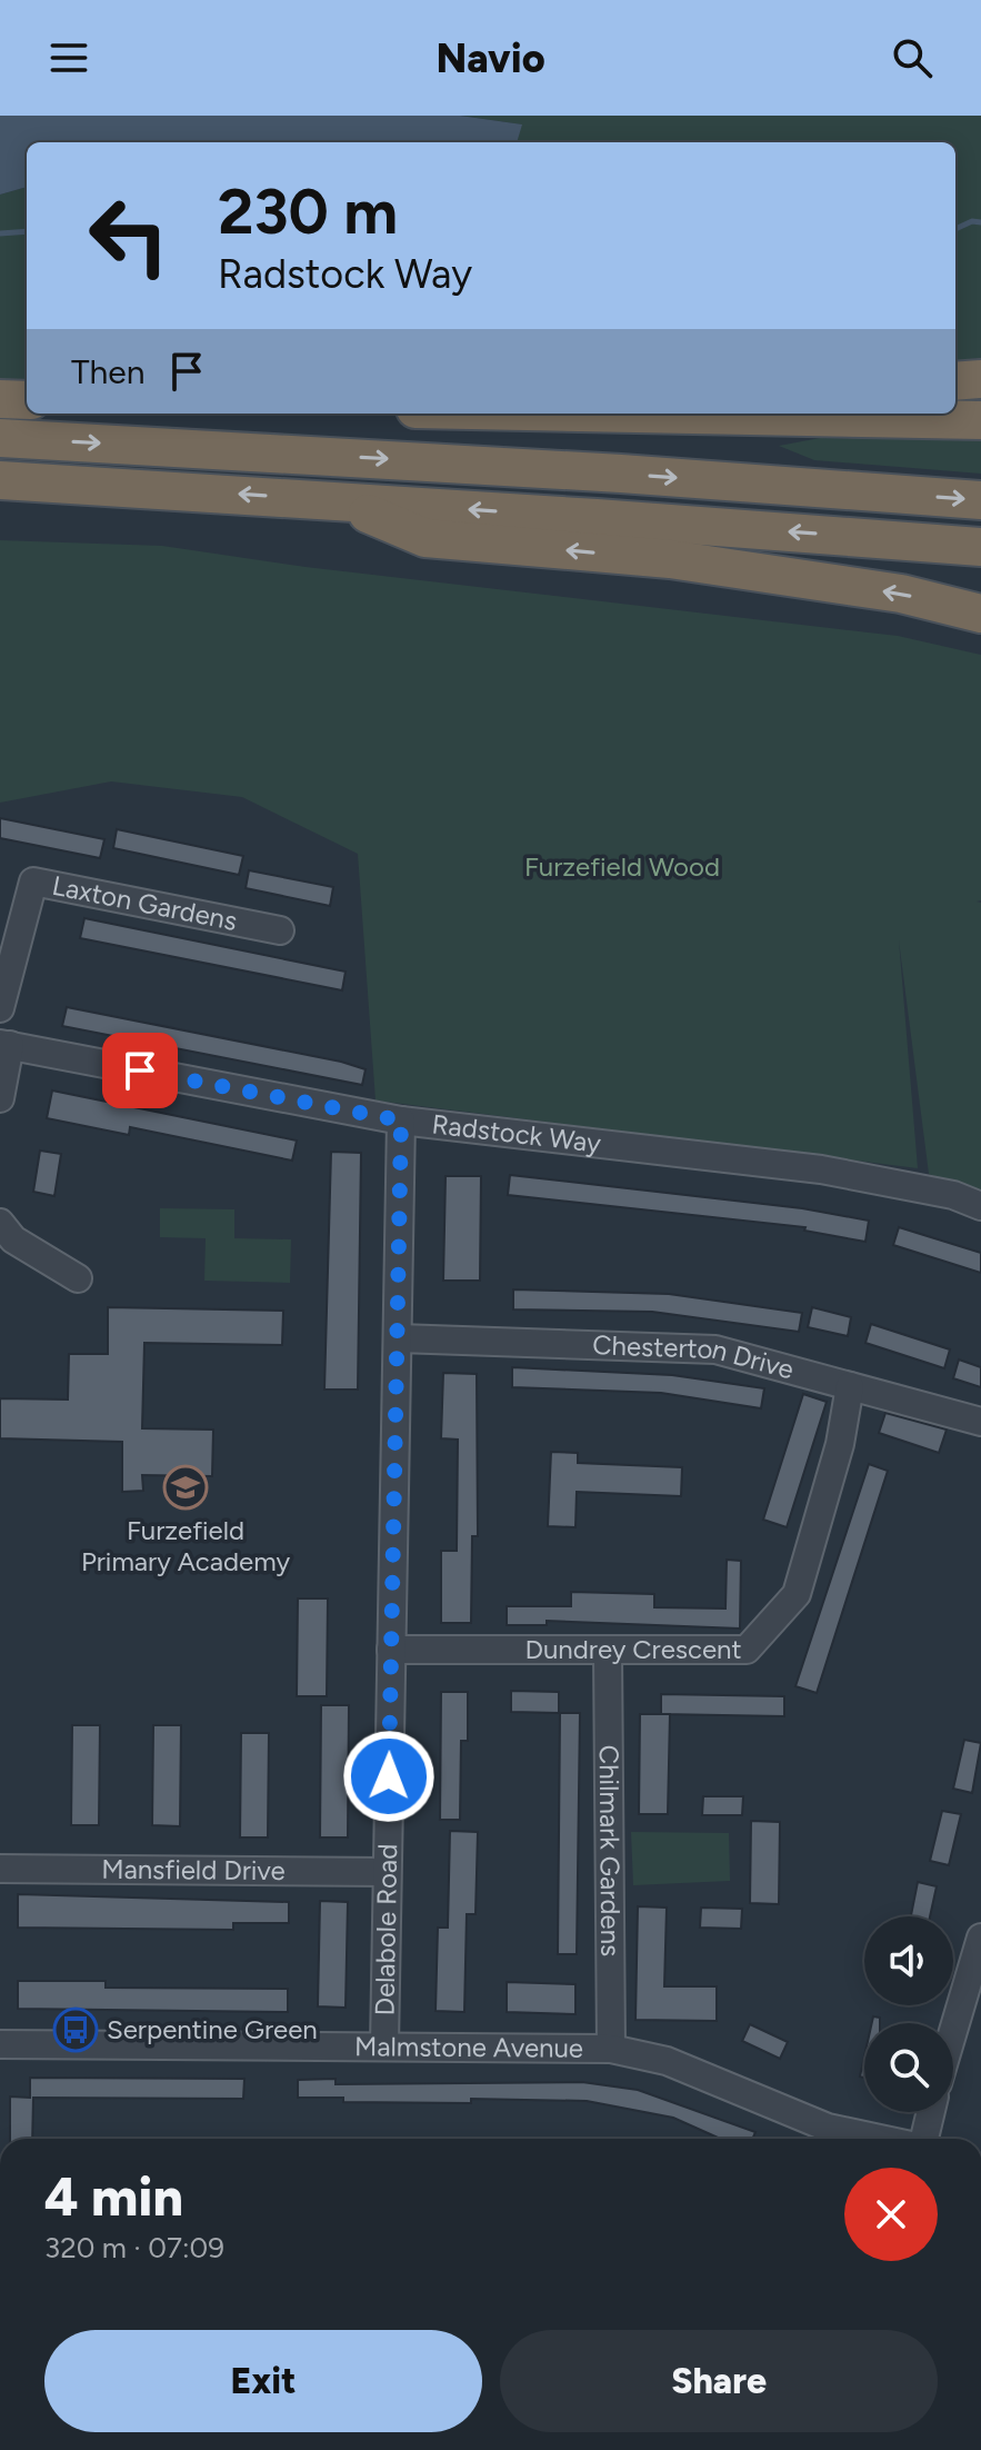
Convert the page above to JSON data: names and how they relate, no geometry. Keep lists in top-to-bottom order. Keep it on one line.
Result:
{"streets":{"street":["Laxton Gardens","Radstock Way","Chesterton Drive","Dundrey Crescent","Chilmark Gardens","Mansfield Drive","Delabole Road","Malmstone Avenue"]},"crossings":[["Radstock Way","Delabole Road"],["Chesterton Drive","Dundrey Crescent"],["Chesterton Drive","Delabole Road"],["Dundrey Crescent","Chilmark Gardens"],["Dundrey Crescent","Delabole Road"],["Chilmark Gardens","Malmstone Avenue"],["Mansfield Drive","Delabole Road"],["Delabole Road","Malmstone Avenue"]],"parks":["Furzefield Wood"],"places":{"school or university":["Furzefield Primary Academy"],"bus stop":["Serpentine Green"]},"page":{"header":"Navio","turn":["230 m","Radstock Way"],"then":"Then","heading":["4 min","320 m · 07:09"],"buttons":["Exit","Share"]}}
